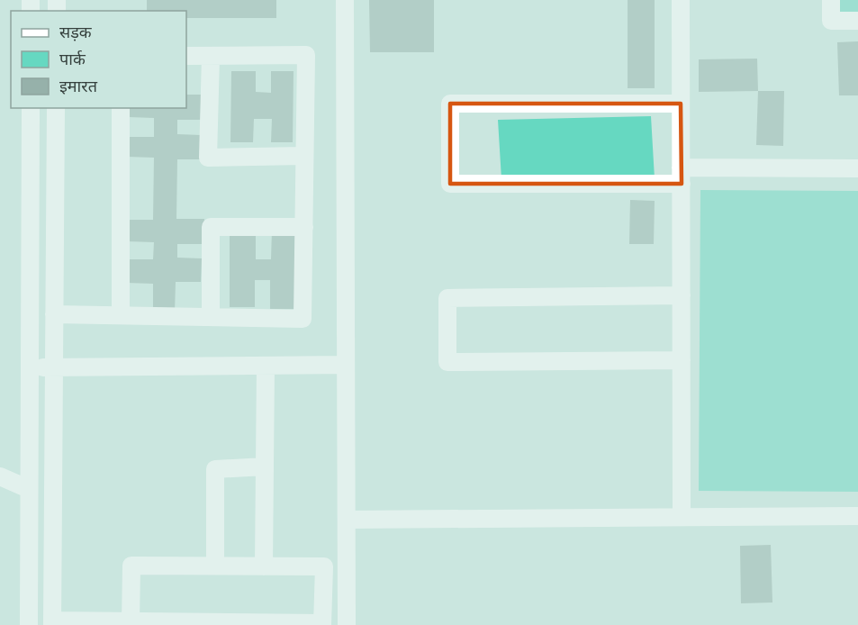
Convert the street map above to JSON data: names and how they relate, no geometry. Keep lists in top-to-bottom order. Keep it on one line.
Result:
{"legend":["सड़क","पार्क","इमारत"]}
